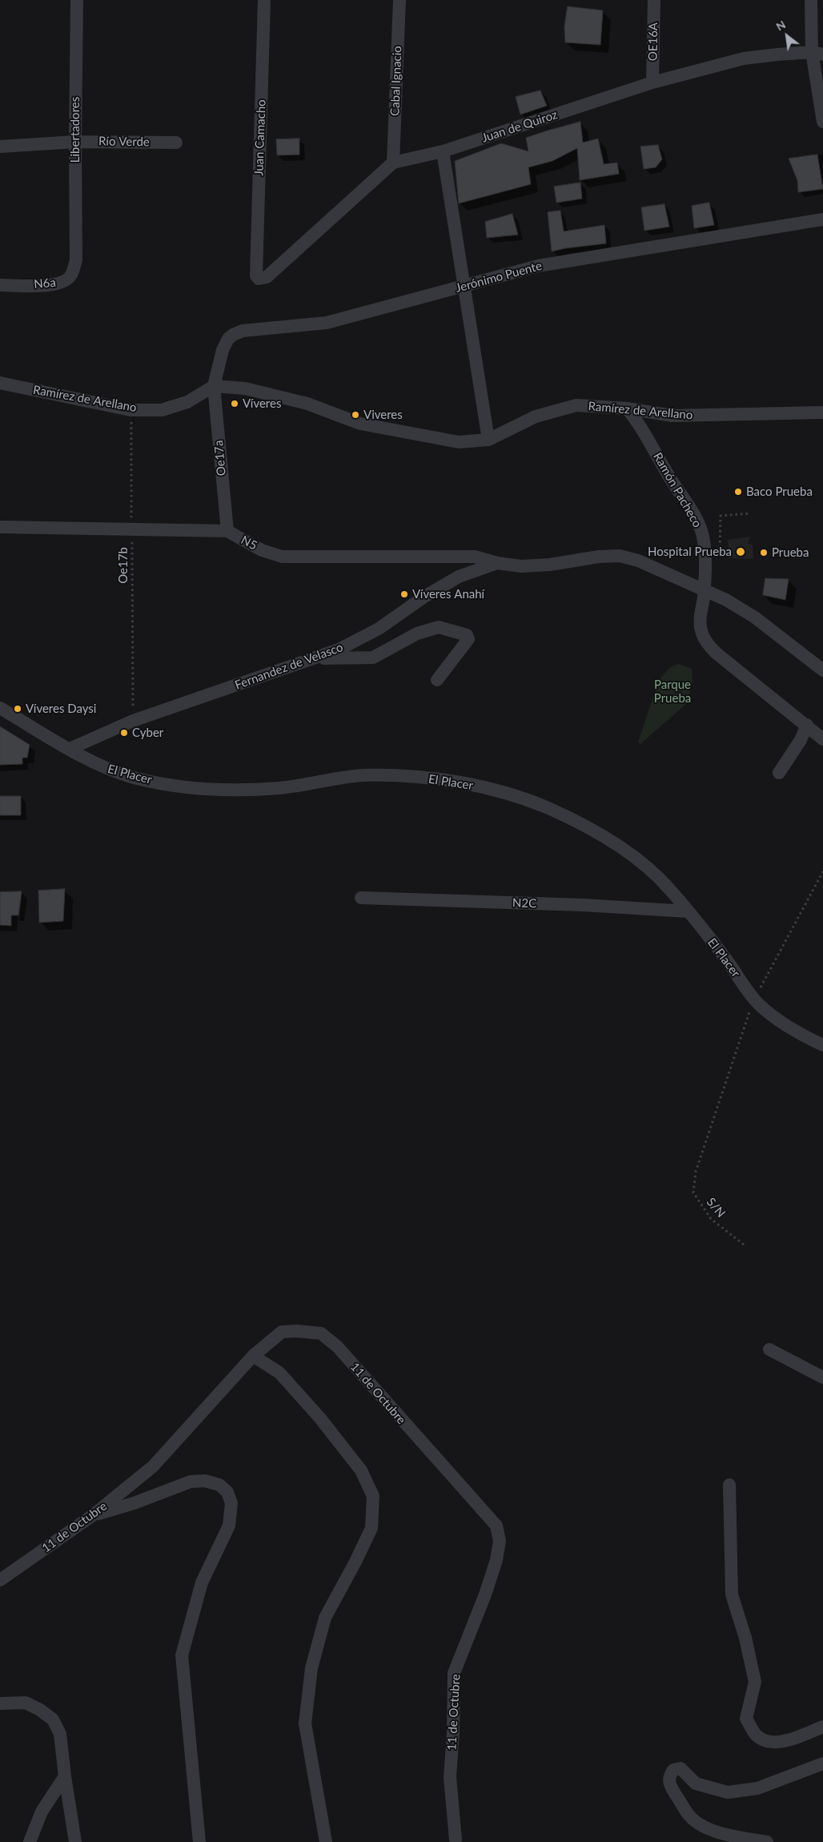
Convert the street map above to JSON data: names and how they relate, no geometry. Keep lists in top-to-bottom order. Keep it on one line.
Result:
{"streets":{"street":["OE16A","Cabal Ignacio","Juan de Quiroz","Libertadores","Juan Camacho","Río Verde","Jerónimo Puente","N6a","Ramírez de Arellano","Oe17a","Ramón Pacheco","N5","Fernandez de Velasco","El Placer","N2C","11 de Octubre"],"path":["Oe17b","S/N"]},"crossings":[["OE16A","Juan de Quiroz"],["Cabal Ignacio","Juan de Quiroz"],["Juan de Quiroz","Juan Camacho"],["Libertadores","Río Verde"],["Libertadores","N6a"],["Jerónimo Puente","Ramírez de Arellano"],["Jerónimo Puente","Oe17a"],["Ramírez de Arellano","Oe17a"],["Ramírez de Arellano","Ramón Pacheco"],["Ramírez de Arellano","Oe17b"],["Oe17a","N5"],["Ramón Pacheco","N5"],["N5","Oe17b"],["N5","Fernandez de Velasco"],["Oe17b","Fernandez de Velasco"],["Fernandez de Velasco","El Placer"],["El Placer","N2C"]],"parks":["Parque Prueba"],"places":["Víveres","Viveres","Baco Prueba","Hospital Prueba","Prueba","Víveres Anahí","Víveres Daysi","Cyber"],"north":"top left"}
